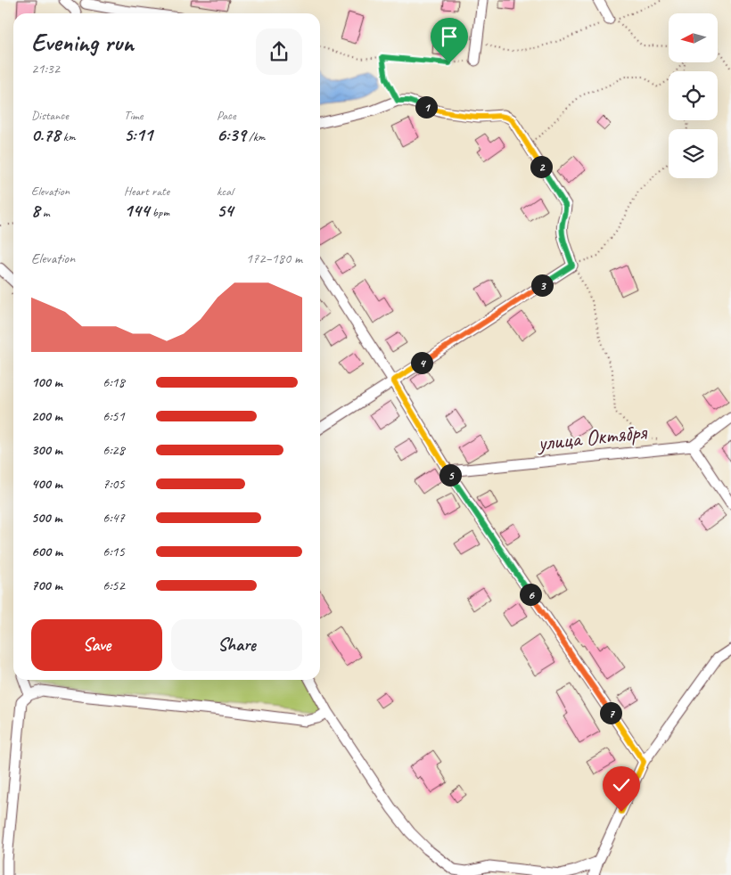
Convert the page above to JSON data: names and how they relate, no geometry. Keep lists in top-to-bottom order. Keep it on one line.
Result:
{"streets":{"street":["улица Октября"]},"north":"left","page":{"heading":["Evening run","21:32"],"stats":[["Distance","0.78 km"],["Time","5:11"],["Pace","6:39 /km"],["Elevation","8 m"],["Heart rate","144 bpm"],["kcal","54"]],"pins":["1","2","3","4","5","6","7"],"chart":["Elevation","172–180 m"],"list":[{"name":"100 m","note":"6:18"},{"name":"200 m","note":"6:51"},{"name":"300 m","note":"6:28"},{"name":"400 m","note":"7:05"},{"name":"500 m","note":"6:47"},{"name":"600 m","note":"6:15"},{"name":"700 m","note":"6:52"}],"buttons":["Save","Share"]}}
